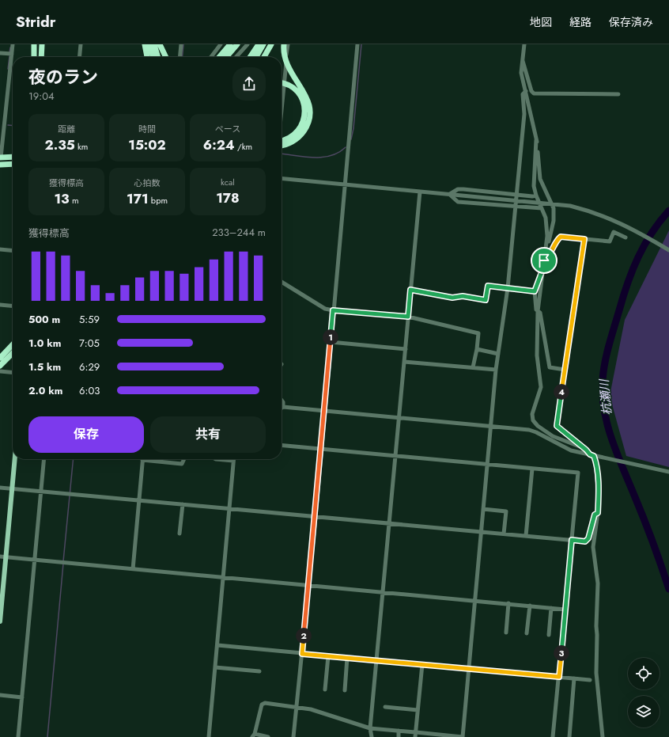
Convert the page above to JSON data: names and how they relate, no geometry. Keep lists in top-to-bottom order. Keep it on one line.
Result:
{"water":["杭瀬川"],"page":{"header":"Stridr","nav":["地図","経路","保存済み"],"heading":["夜のラン","19:04"],"stats":[["距離","2.35 km"],["時間","15:02"],["ペース","6:24 /km"],["獲得標高","13 m"],["心拍数","171 bpm"],["kcal","178"]],"chart":["獲得標高","233–244 m"],"list":[{"name":"500 m","note":"5:59"},{"name":"1.0 km","note":"7:05"},{"name":"1.5 km","note":"6:29"},{"name":"2.0 km","note":"6:03"}],"pins":["1","4","2","3"],"buttons":["保存","共有"]}}
